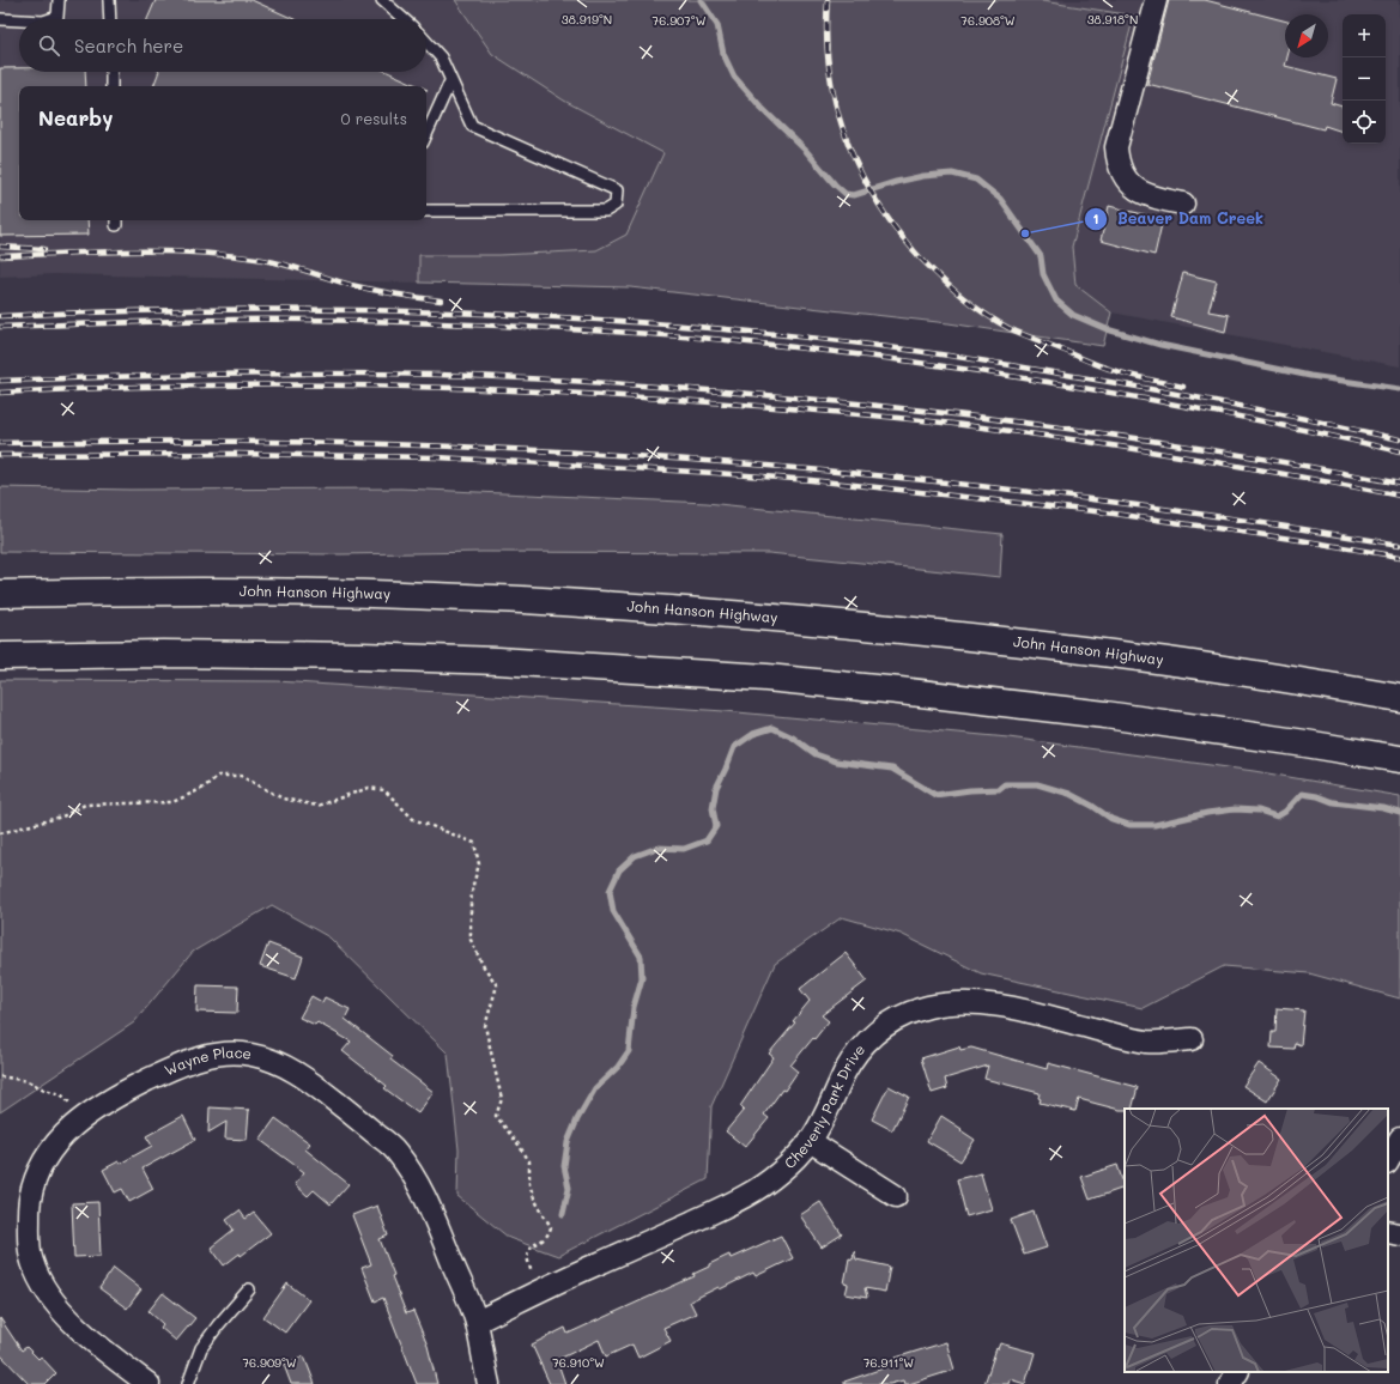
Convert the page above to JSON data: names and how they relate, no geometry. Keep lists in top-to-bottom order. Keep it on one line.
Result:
{"streets":{"highway":["John Hanson Highway"],"street":["Wayne Place","Cheverly Park Drive"]},"crossings":[["Wayne Place","Cheverly Park Drive"]],"places":["Beaver Dam Creek"],"north":"bottom left","page":{"map_buttons":["+","−"],"search":"Search here","heading":["Nearby","0 results"]},"coordinates":["38.919°N","38.918°N","76.907°W","76.908°W","76.909°W","76.910°W","76.911°W"]}
